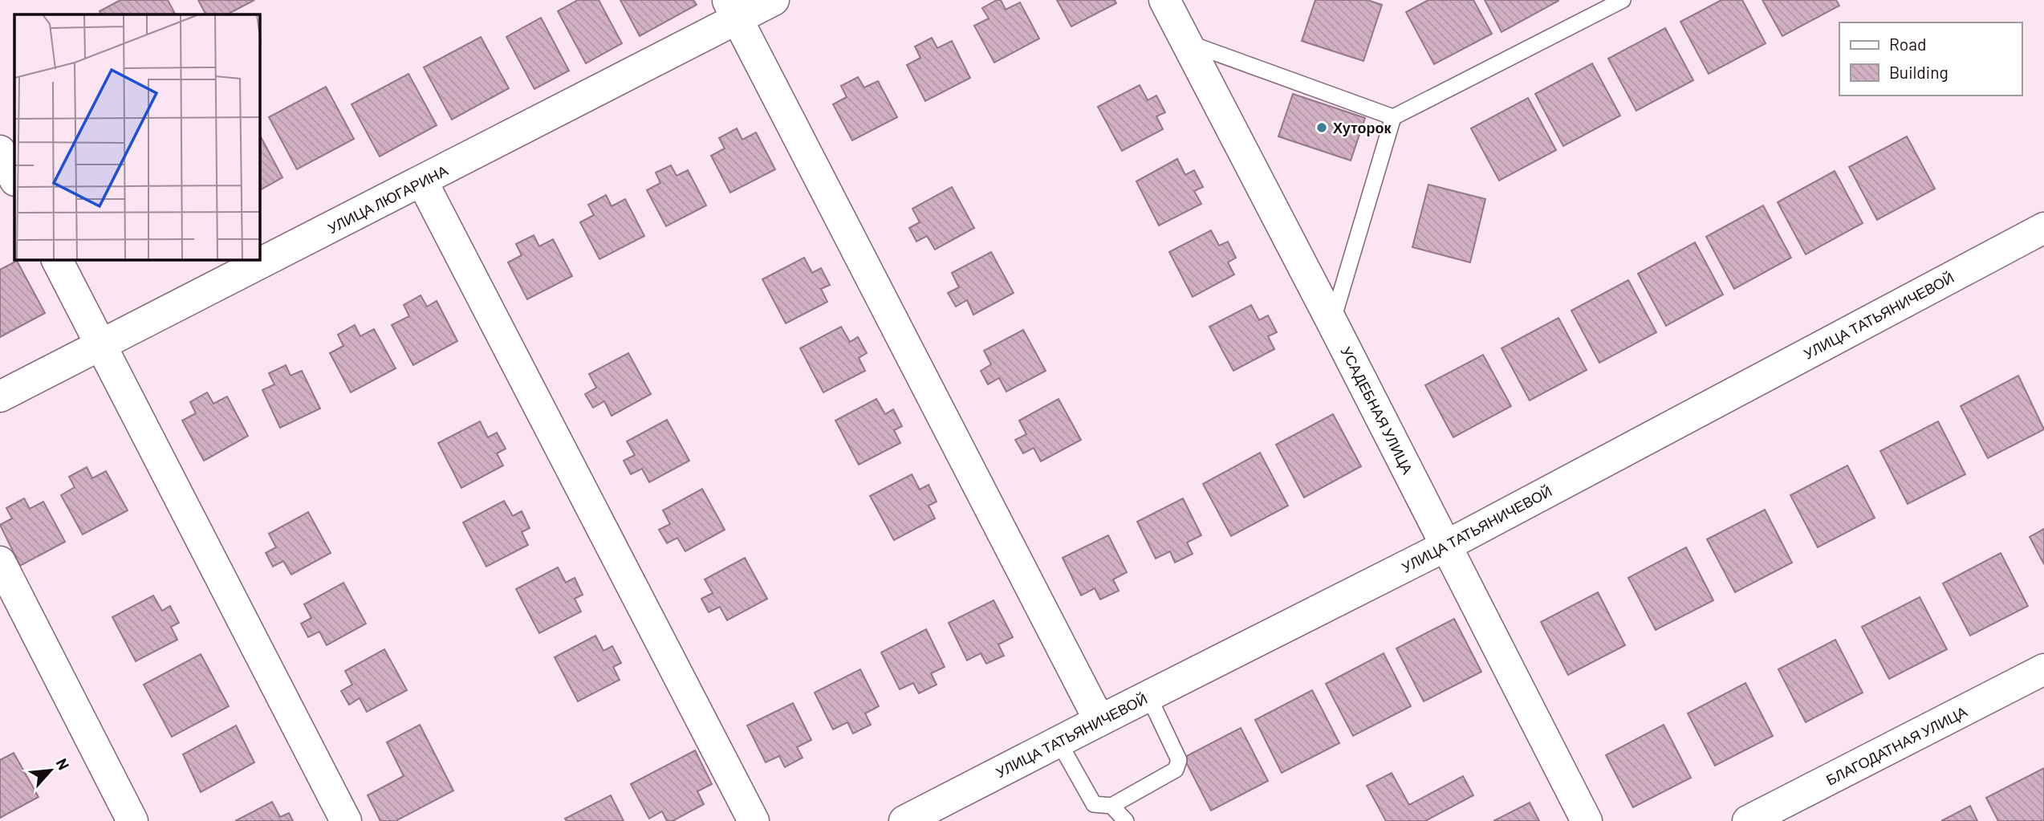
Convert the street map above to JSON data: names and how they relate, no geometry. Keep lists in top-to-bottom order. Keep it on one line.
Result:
{"streets":{"street":["УЛИЦА ЛЮГАРИНА","УЛИЦА ТАТЬЯНИЧЕВОЙ","УСАДЕБНАЯ УЛИЦА","БЛАГОДАТНАЯ УЛИЦА"]},"crossings":[["УЛИЦА ТАТЬЯНИЧЕВОЙ","УСАДЕБНАЯ УЛИЦА"]],"places":["Хуторок"],"legend":["Road","Building"],"north":"top right"}
